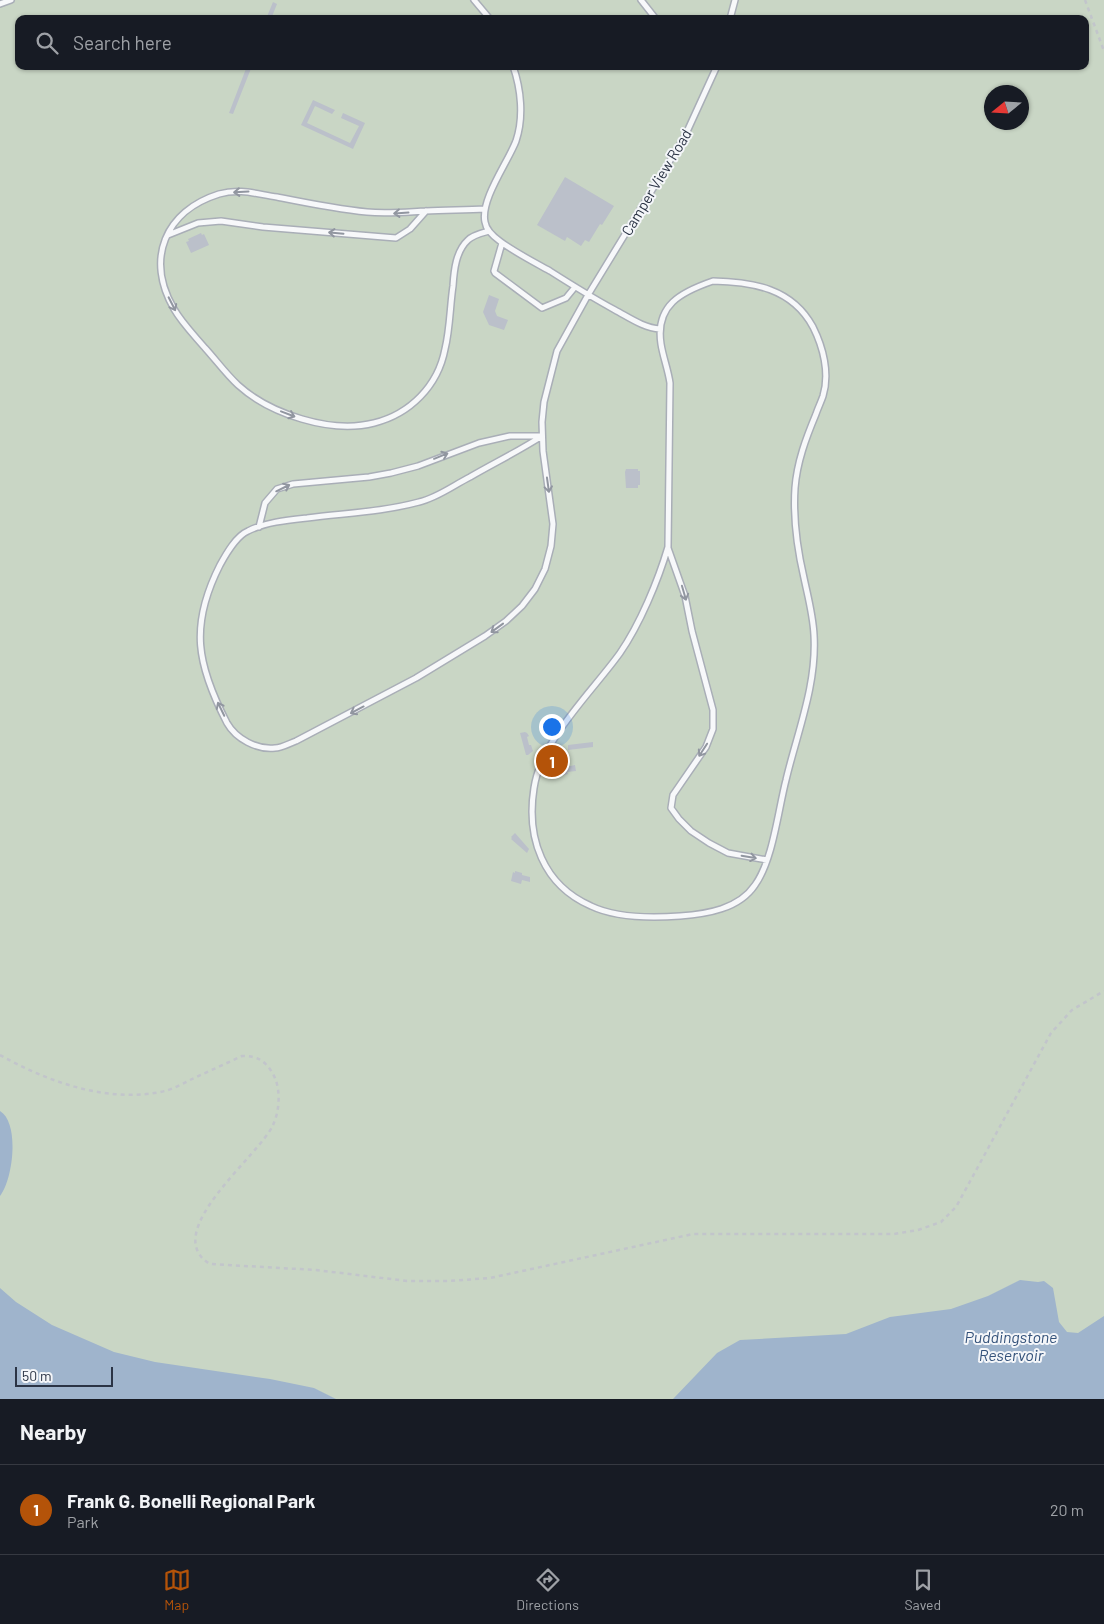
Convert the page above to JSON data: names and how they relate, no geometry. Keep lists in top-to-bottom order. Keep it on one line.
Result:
{"streets":{"lane":["Camper View Road"]},"water":["Puddingstone Reservoir"],"scale_bar":"50 m","north":"left","page":{"search":"Search here","pins":"1","scale":"50 m","heading":"Nearby","list":[{"mark":"1","name":"Frank G. Bonelli Regional Park","note":"Park","value":"20 m"}],"nav":["Map","Directions","Saved"]}}
